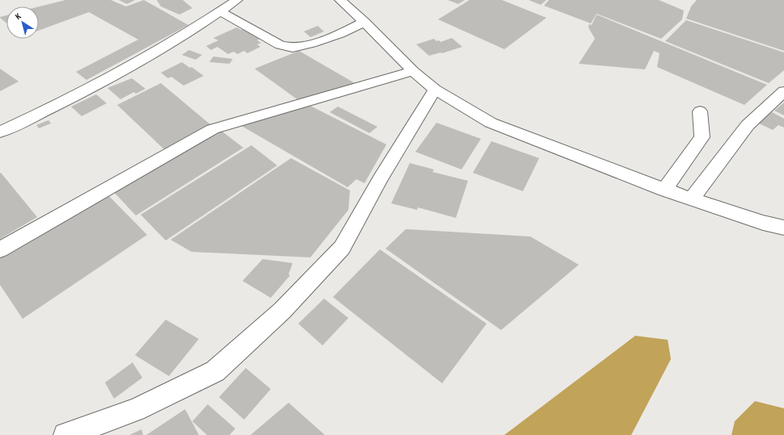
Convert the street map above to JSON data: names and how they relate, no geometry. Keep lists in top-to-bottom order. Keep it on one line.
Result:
{"north":"top left"}
